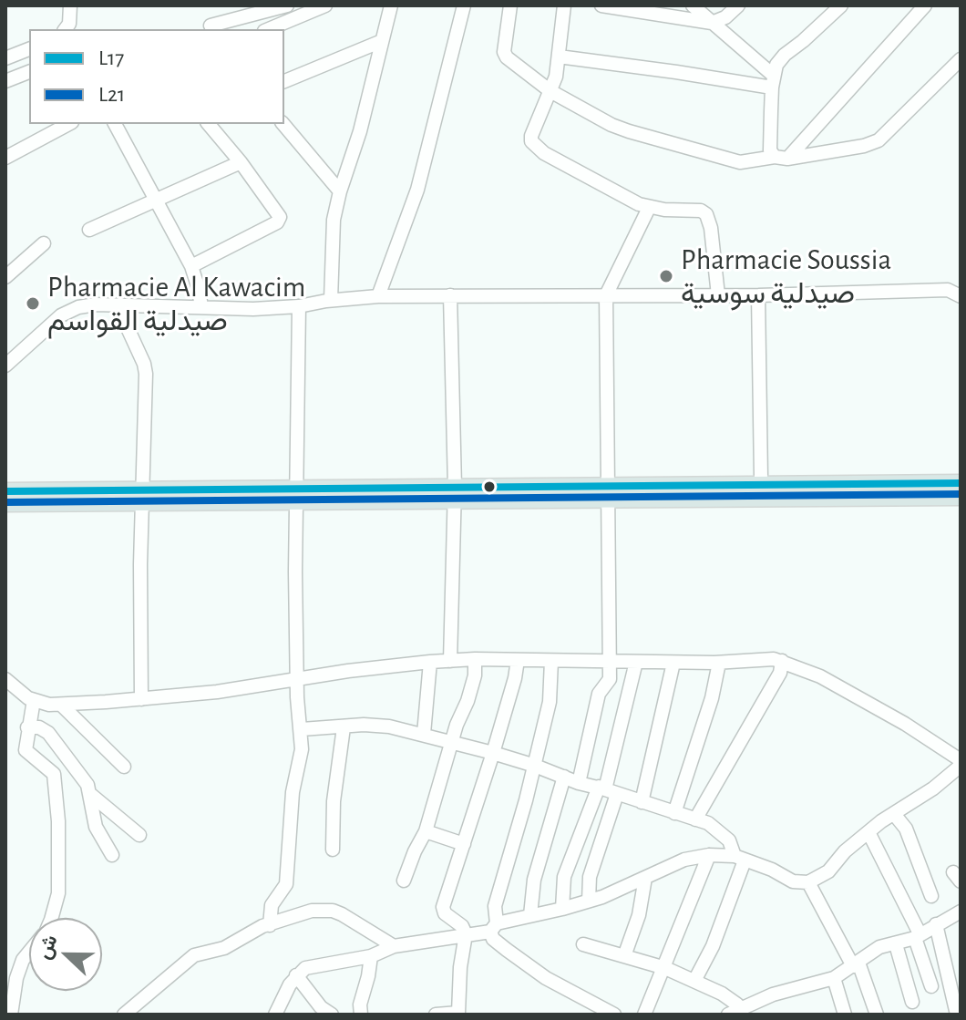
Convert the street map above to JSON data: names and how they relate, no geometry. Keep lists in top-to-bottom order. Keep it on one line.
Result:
{"places":["Pharmacie Soussia صيدلية سوسية","Pharmacie Al Kawacim صيدلية القواسم"],"lines":["transit line L17","transit line L21"],"legend":["L17","L21"],"north":"left"}
